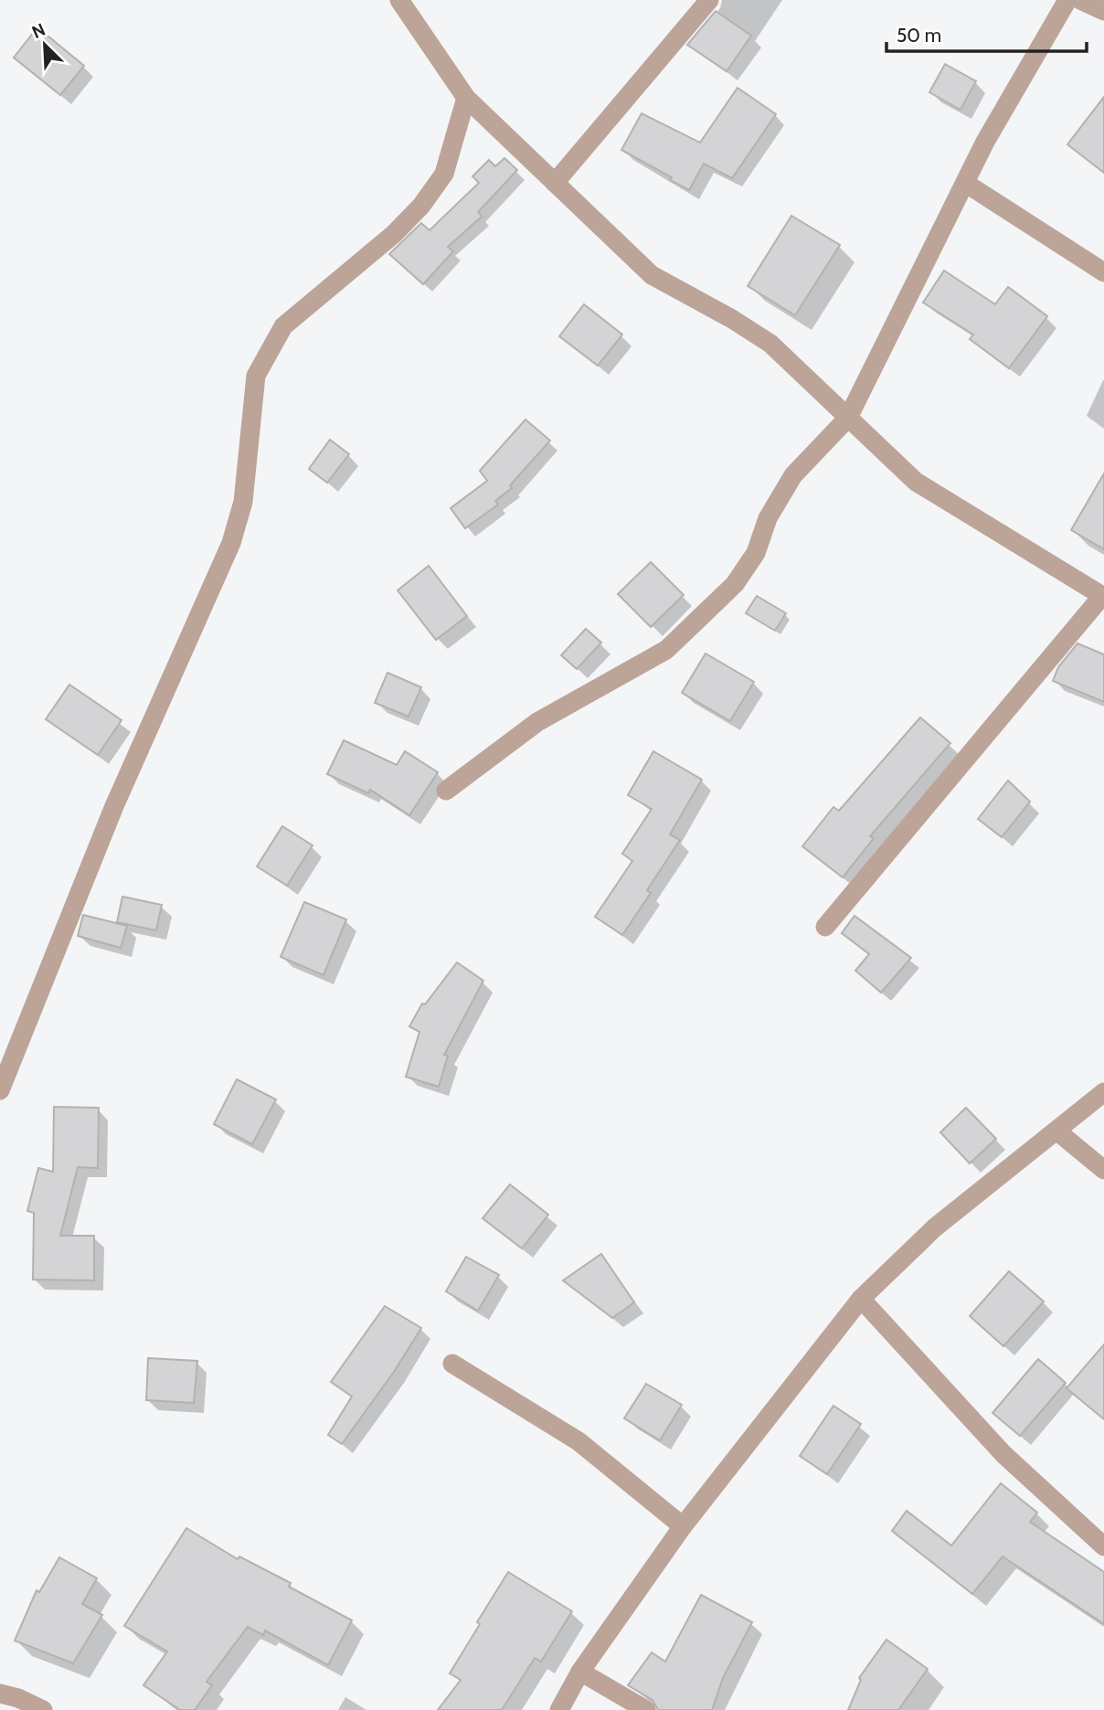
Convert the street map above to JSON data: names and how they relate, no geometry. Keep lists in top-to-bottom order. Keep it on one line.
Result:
{"scale_bar":"50 m","north":"top left"}
